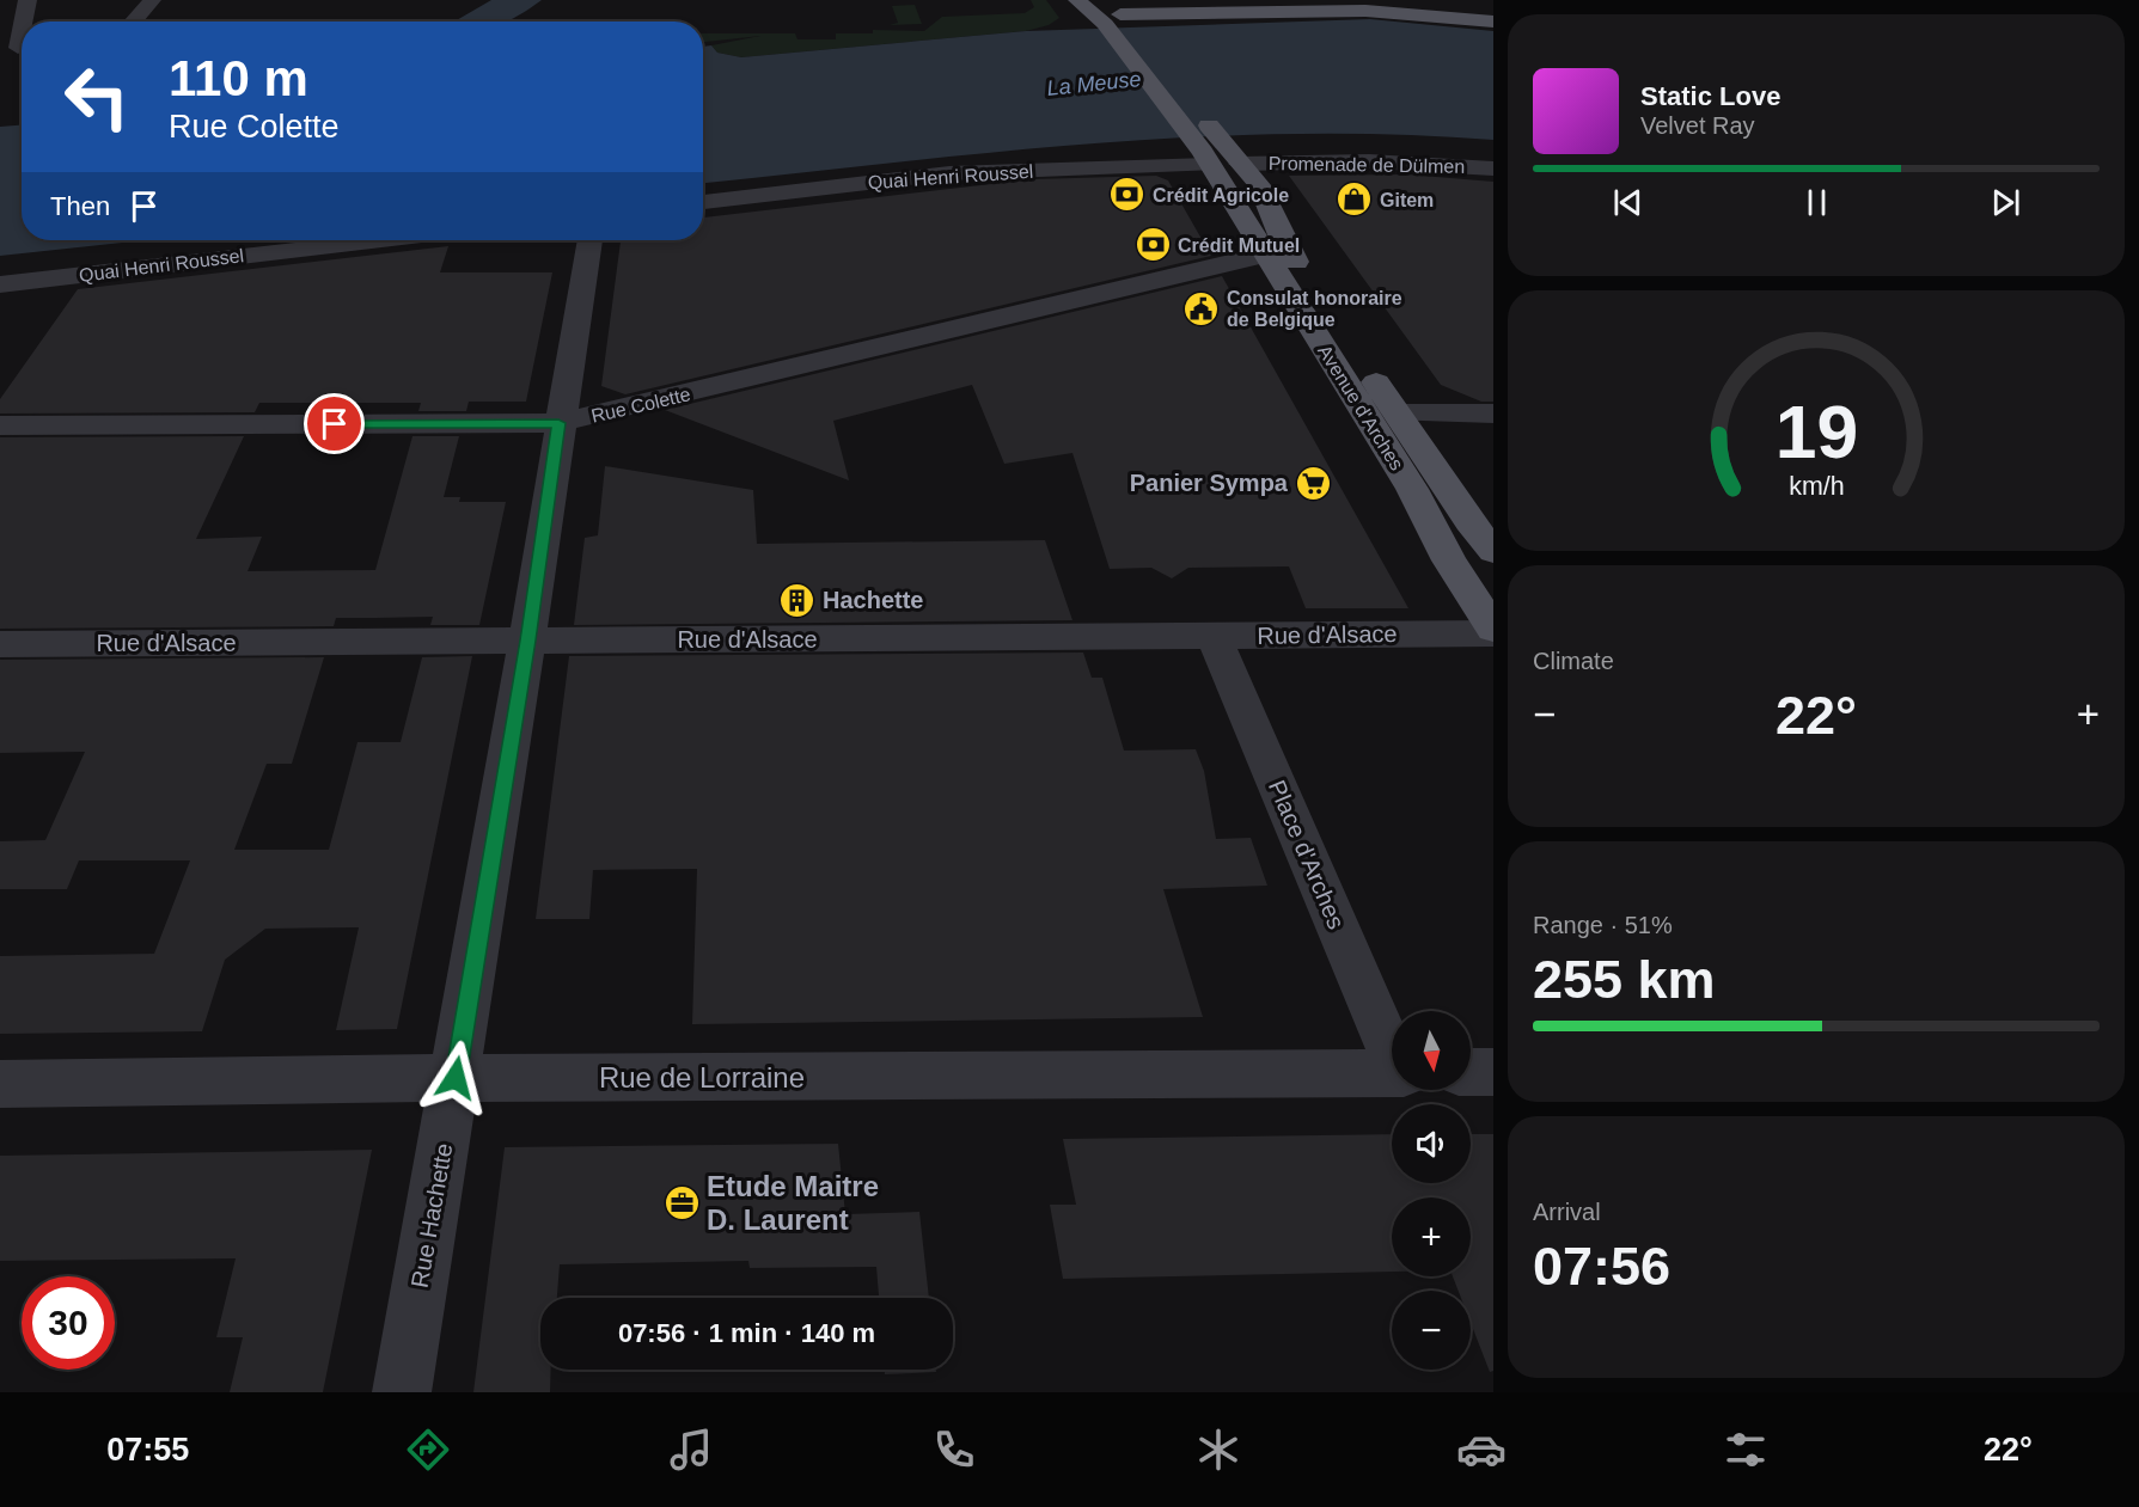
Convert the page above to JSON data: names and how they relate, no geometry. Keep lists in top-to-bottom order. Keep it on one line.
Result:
{"streets":{"main road":["Avenue d'Arches"],"street":["Promenade de Dülmen","Quai Henri Roussel","Rue Colette","Rue d'Alsace","Place d'Arches","Rue de Lorraine","Rue Hachette"]},"crossings":[["Promenade de Dülmen","Quai Henri Roussel"],["Promenade de Dülmen","Avenue d'Arches"],["Quai Henri Roussel","Avenue d'Arches"],["Rue Colette","Avenue d'Arches"],["Rue Colette","Rue Hachette"],["Avenue d'Arches","Rue d'Alsace"],["Rue d'Alsace","Place d'Arches"],["Rue d'Alsace","Rue Hachette"],["Rue de Lorraine","Rue Hachette"]],"water":["La Meuse"],"places":{"bank":["Crédit Agricole","Crédit Mutuel"],"shop":["Gitem"],"public building":["Consulat honoraire de Belgique"],"supermarket":["Panier Sympa"],"building":["Hachette"],"office":["Etude Maitre D. Laurent"]},"north":"bottom","page":{"turn":["110 m","Rue Colette"],"song":["Static Love","Velvet Ray"],"then":"Then","tile":["Climate",["Range · 51%","255 km"],["Arrival","07:56"]],"heat":["−","22°","+"],"map_buttons":["+","−"],"limit":"30","trip":"07:56 · 1 min · 140 m","tabs":["07:55","22°"],"gauge":["19","km/h"]}}
